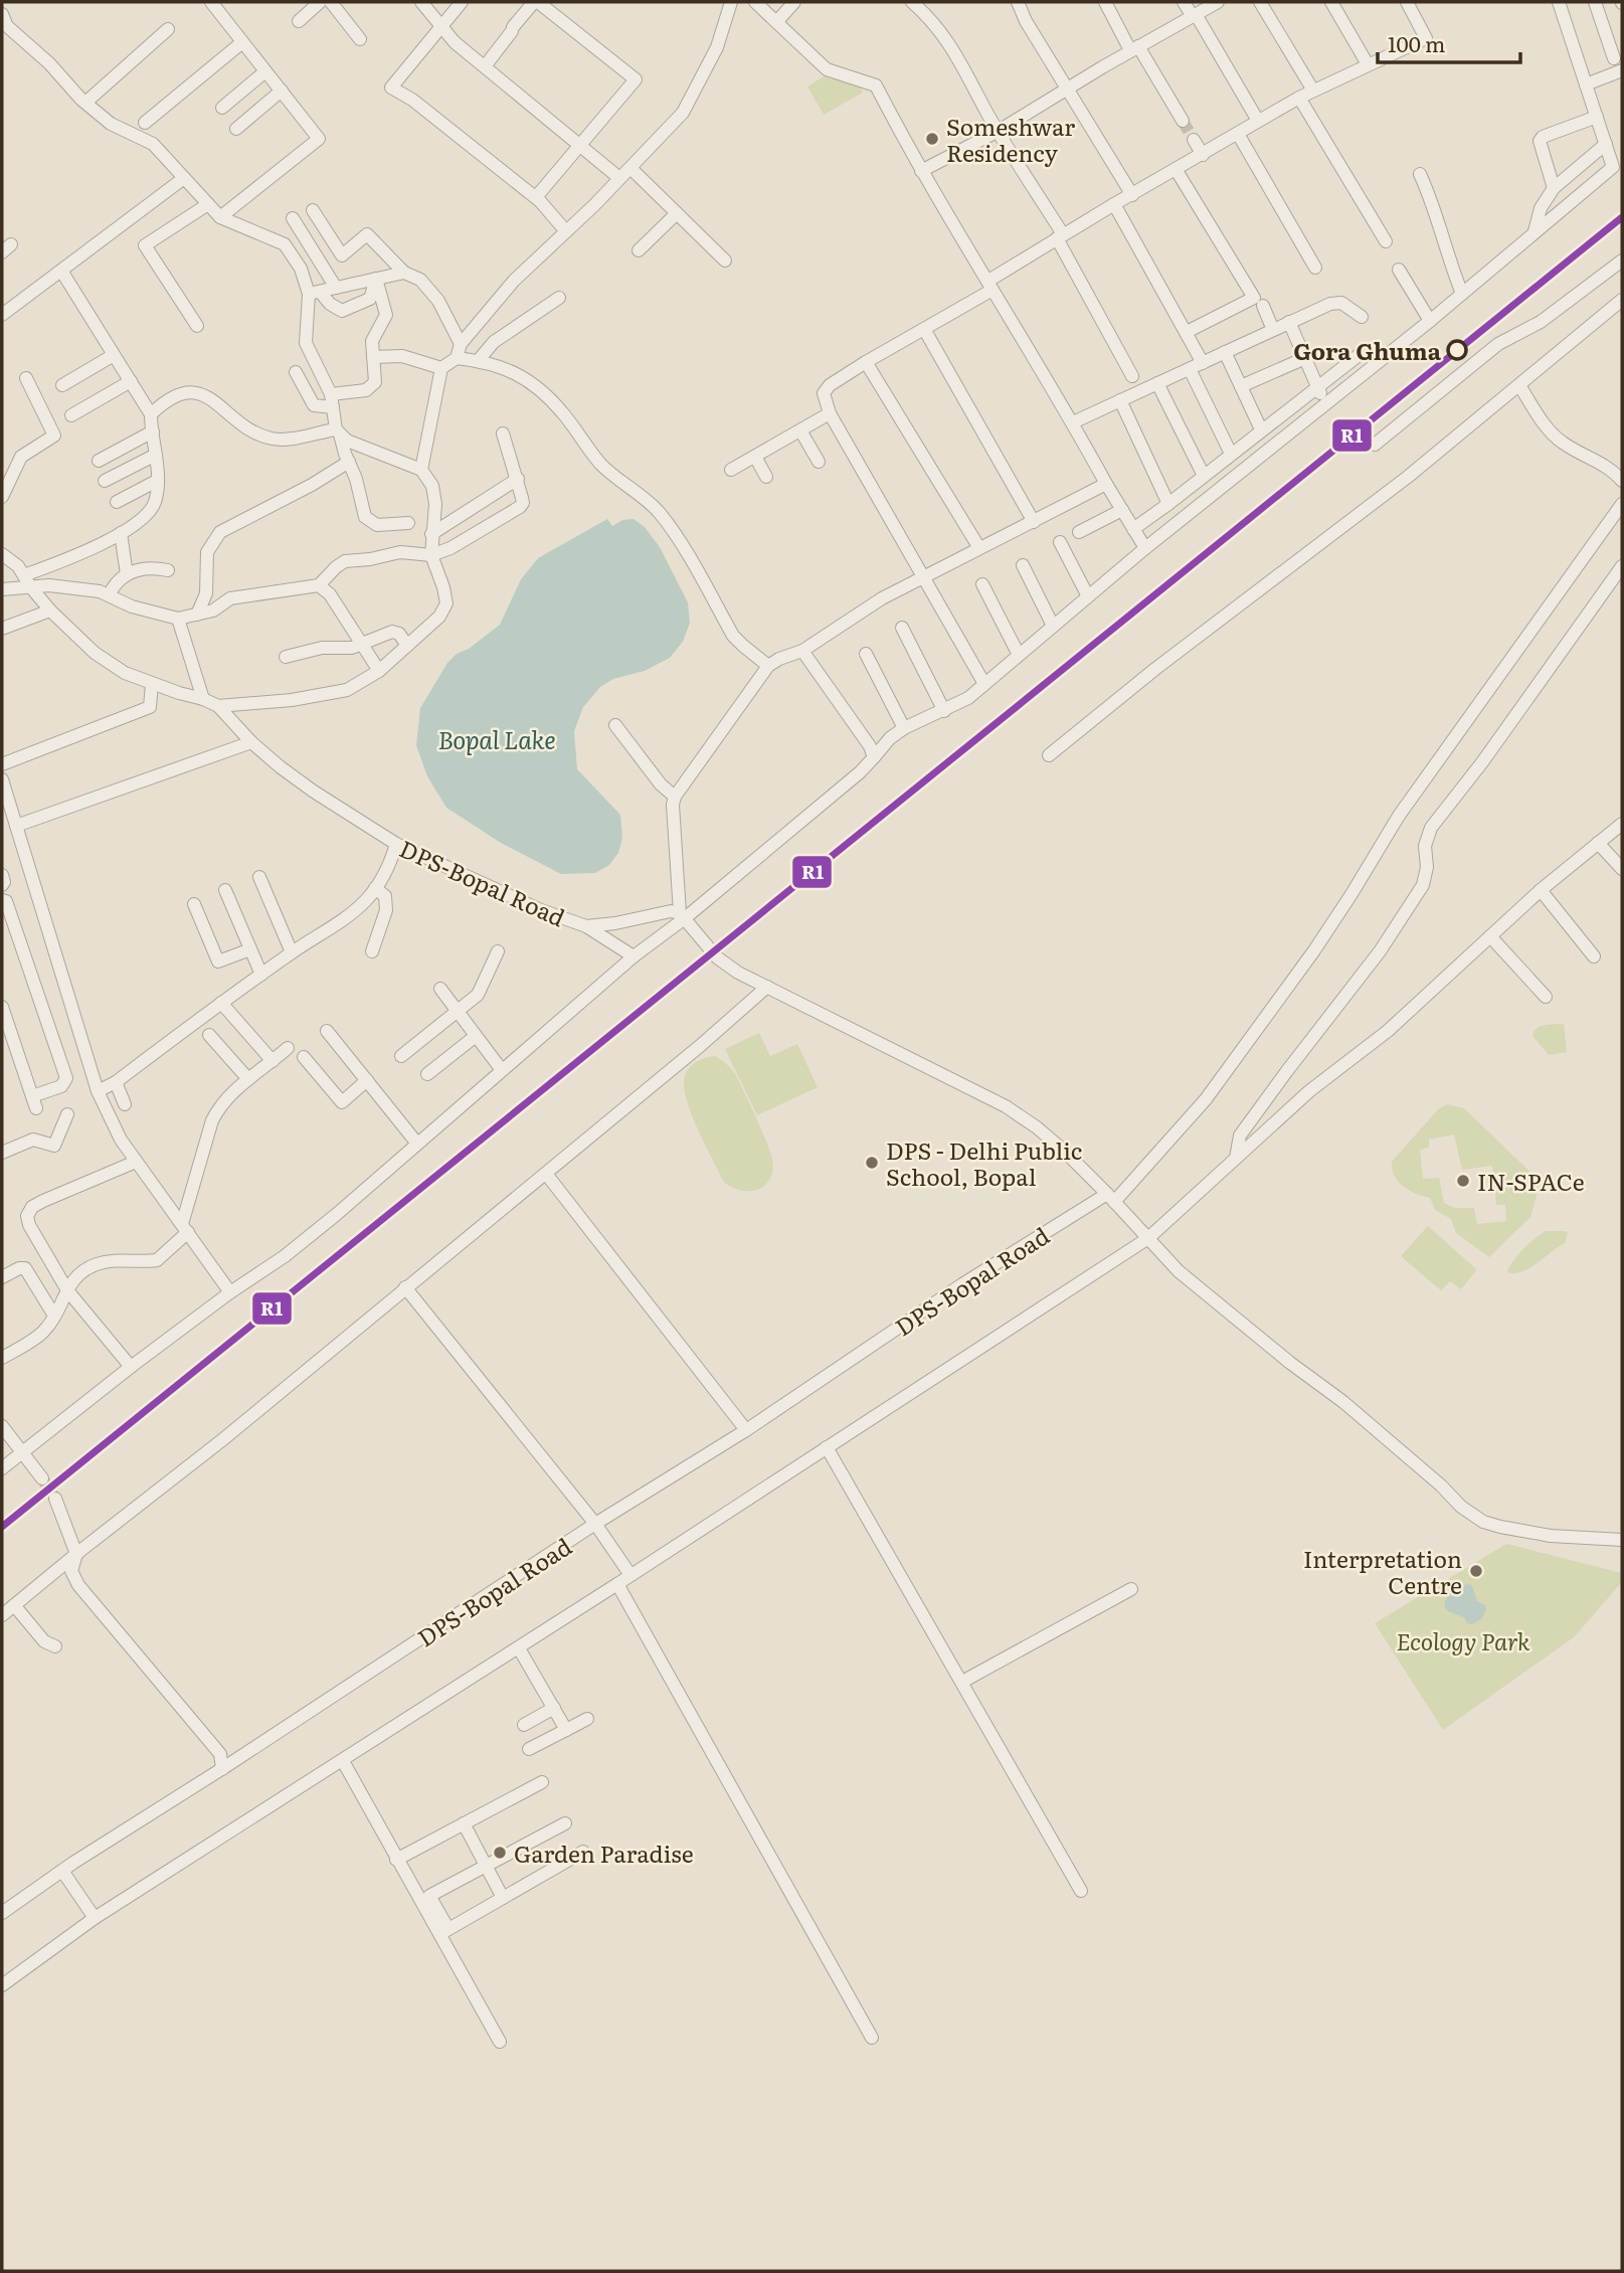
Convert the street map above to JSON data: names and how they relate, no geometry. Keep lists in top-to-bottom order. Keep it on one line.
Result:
{"streets":{"street":["DPS-Bopal Road"]},"water":["Bopal Lake"],"parks":["Ecology Park"],"places":["Someshwar Residency","Gora Ghuma","DPS - Delhi Public School, Bopal","IN-SPACe","Interpretation Centre","Garden Paradise"],"lines":["transit line R1"],"scale_bar":"100 m"}
